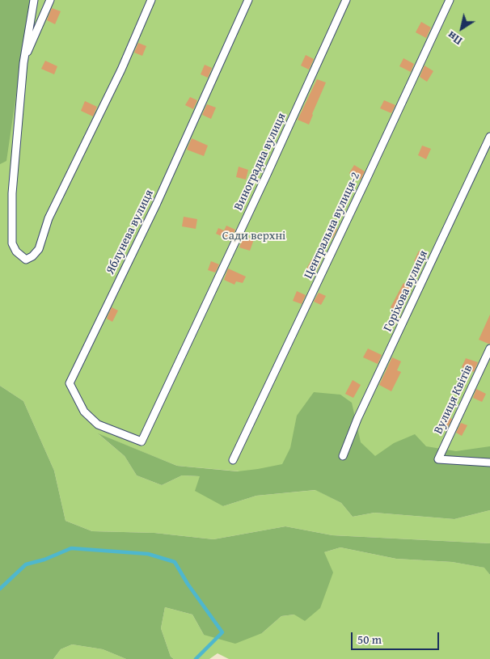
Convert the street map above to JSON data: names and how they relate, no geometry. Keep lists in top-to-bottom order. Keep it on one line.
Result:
{"streets":{"lane":["Виноградна вулиця","Центральна вулиця-2","Яблунева вулиця","Горіхова вулиця","Вулиця Квітів"]},"crossings":[["Виноградна вулиця","Яблунева вулиця"]],"parks":["Сади верхні"],"scale_bar":"50 m","north":"bottom left"}
